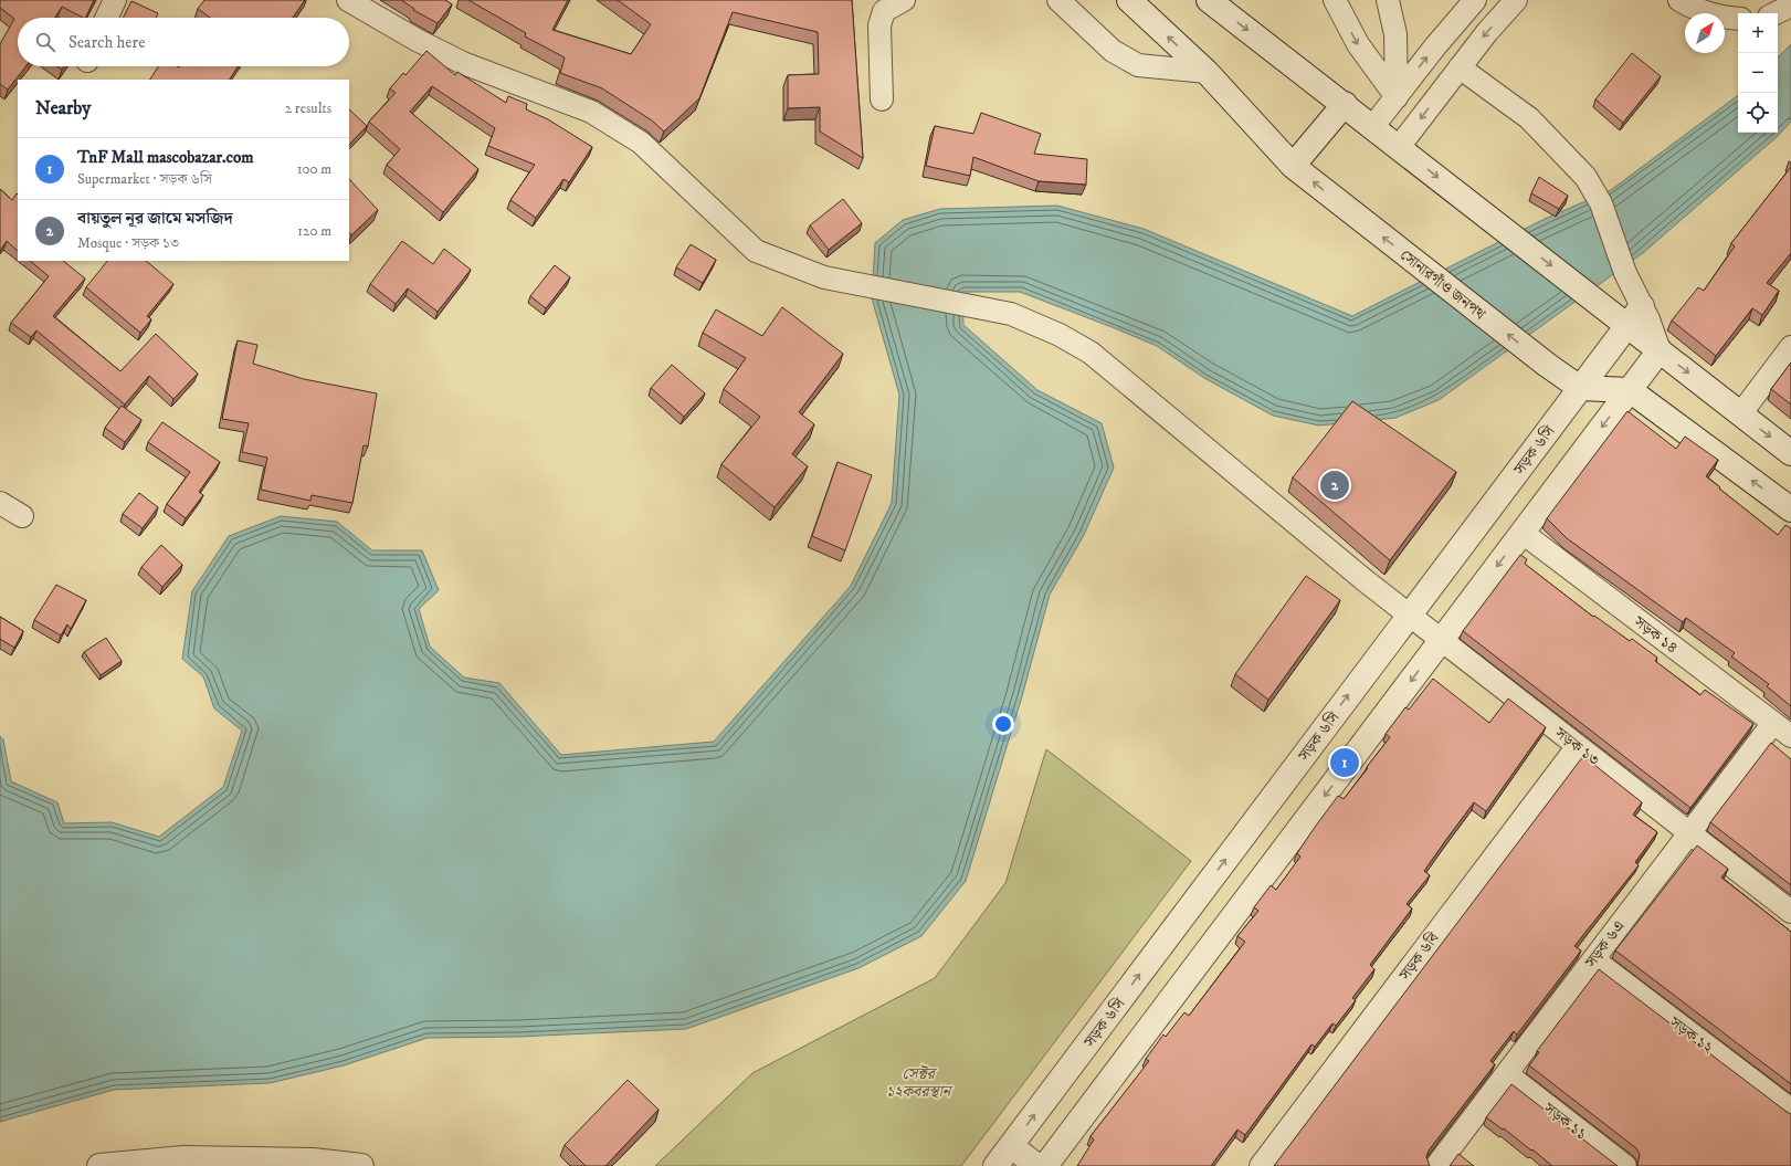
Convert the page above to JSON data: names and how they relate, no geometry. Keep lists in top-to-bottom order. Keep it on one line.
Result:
{"streets":{"street":["সোনারগাঁও জনপথ","সড়ক ৬সি","সড়ক ১৪","সড়ক ১৩","সড়ক ৬এ","সড়ক ৬বি","সড়ক ১২","সড়ক ১১"]},"crossings":[["সোনারগাঁও জনপথ","সড়ক ৬সি"],["সড়ক ৬সি","সড়ক ১৩"],["সড়ক ১৪","সড়ক ৬এ"],["সড়ক ১৩","সড়ক ৬এ"],["সড়ক ১৩","সড়ক ৬বি"],["সড়ক ৬এ","সড়ক ১২"],["সড়ক ৬এ","সড়ক ১১"]],"parks":["সেক্টর ১২কবরস্থান"],"north":"top right","page":{"map_buttons":["+","−"],"search":"Search here","heading":["Nearby","2 results"],"list":[{"mark":"1","name":"TnF Mall mascobazar.com","note":"Supermarket · সড়ক ৬সি","value":"100 m"},{"mark":"2","name":"বায়তুল নূর জামে মসজিদ","note":"Mosque · সড়ক ১৩","value":"120 m"}],"pins":["2","1"]}}
